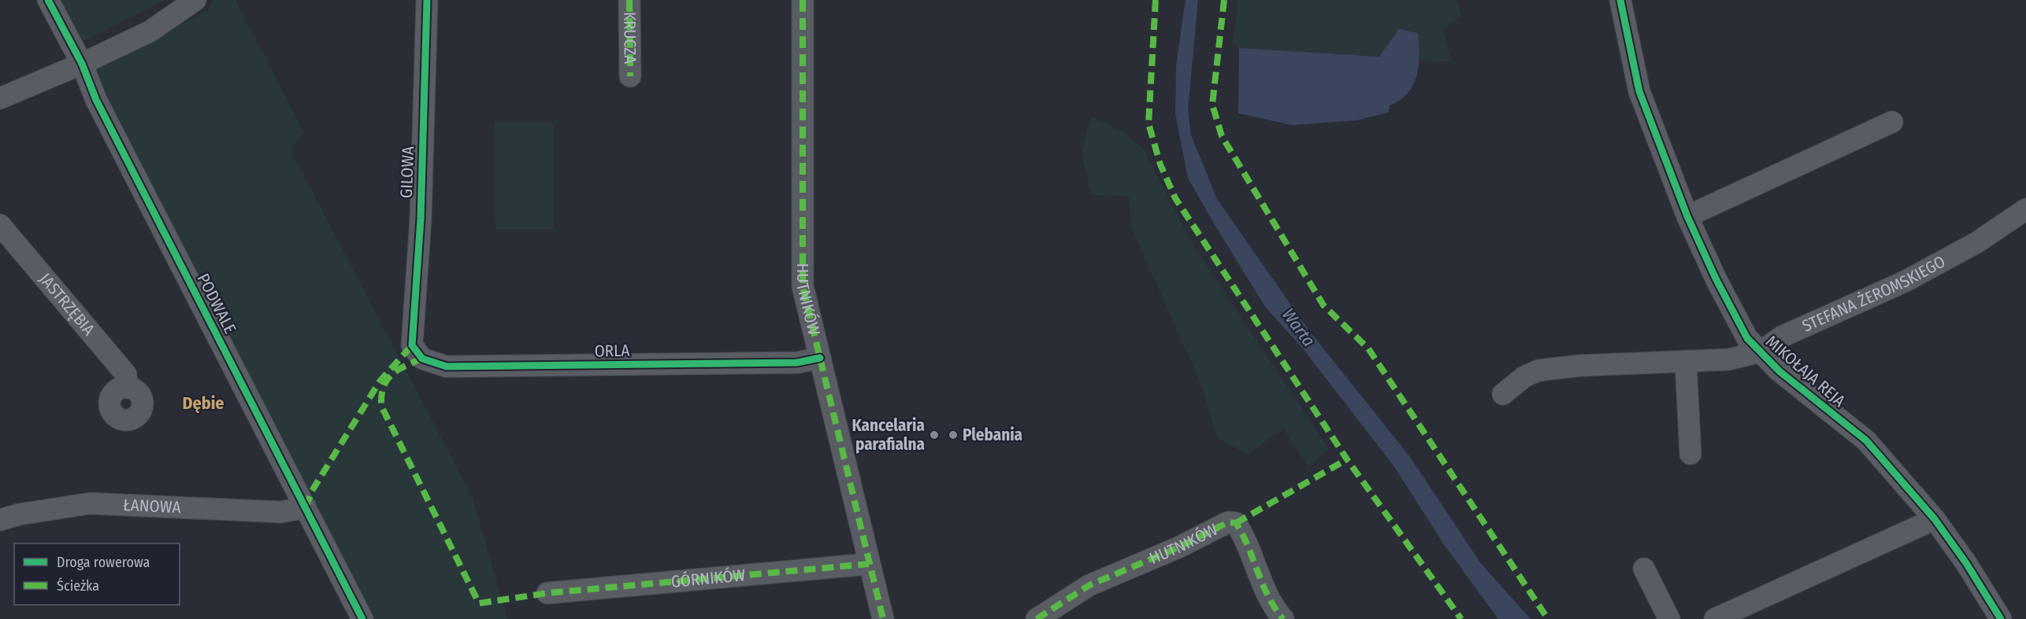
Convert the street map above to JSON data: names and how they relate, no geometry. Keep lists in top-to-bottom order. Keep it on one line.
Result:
{"streets":{"street":["KRUCZA","GILOWA","STEFANA ŻEROMSKIEGO","HUTNIKÓW","PODWALE","JASTRZĘBIA","ORLA","MIKOŁAJA REJA","ŁANOWA","GÓRNIKÓW"]},"crossings":[["GILOWA","ORLA"],["STEFANA ŻEROMSKIEGO","MIKOŁAJA REJA"],["HUTNIKÓW","ORLA"],["HUTNIKÓW","GÓRNIKÓW"],["PODWALE","ŁANOWA"]],"districts":["Dębie"],"water":["Warta"],"places":["Kancelaria parafialna","Plebania"],"legend":["Droga rowerowa","Ścieżka"]}
